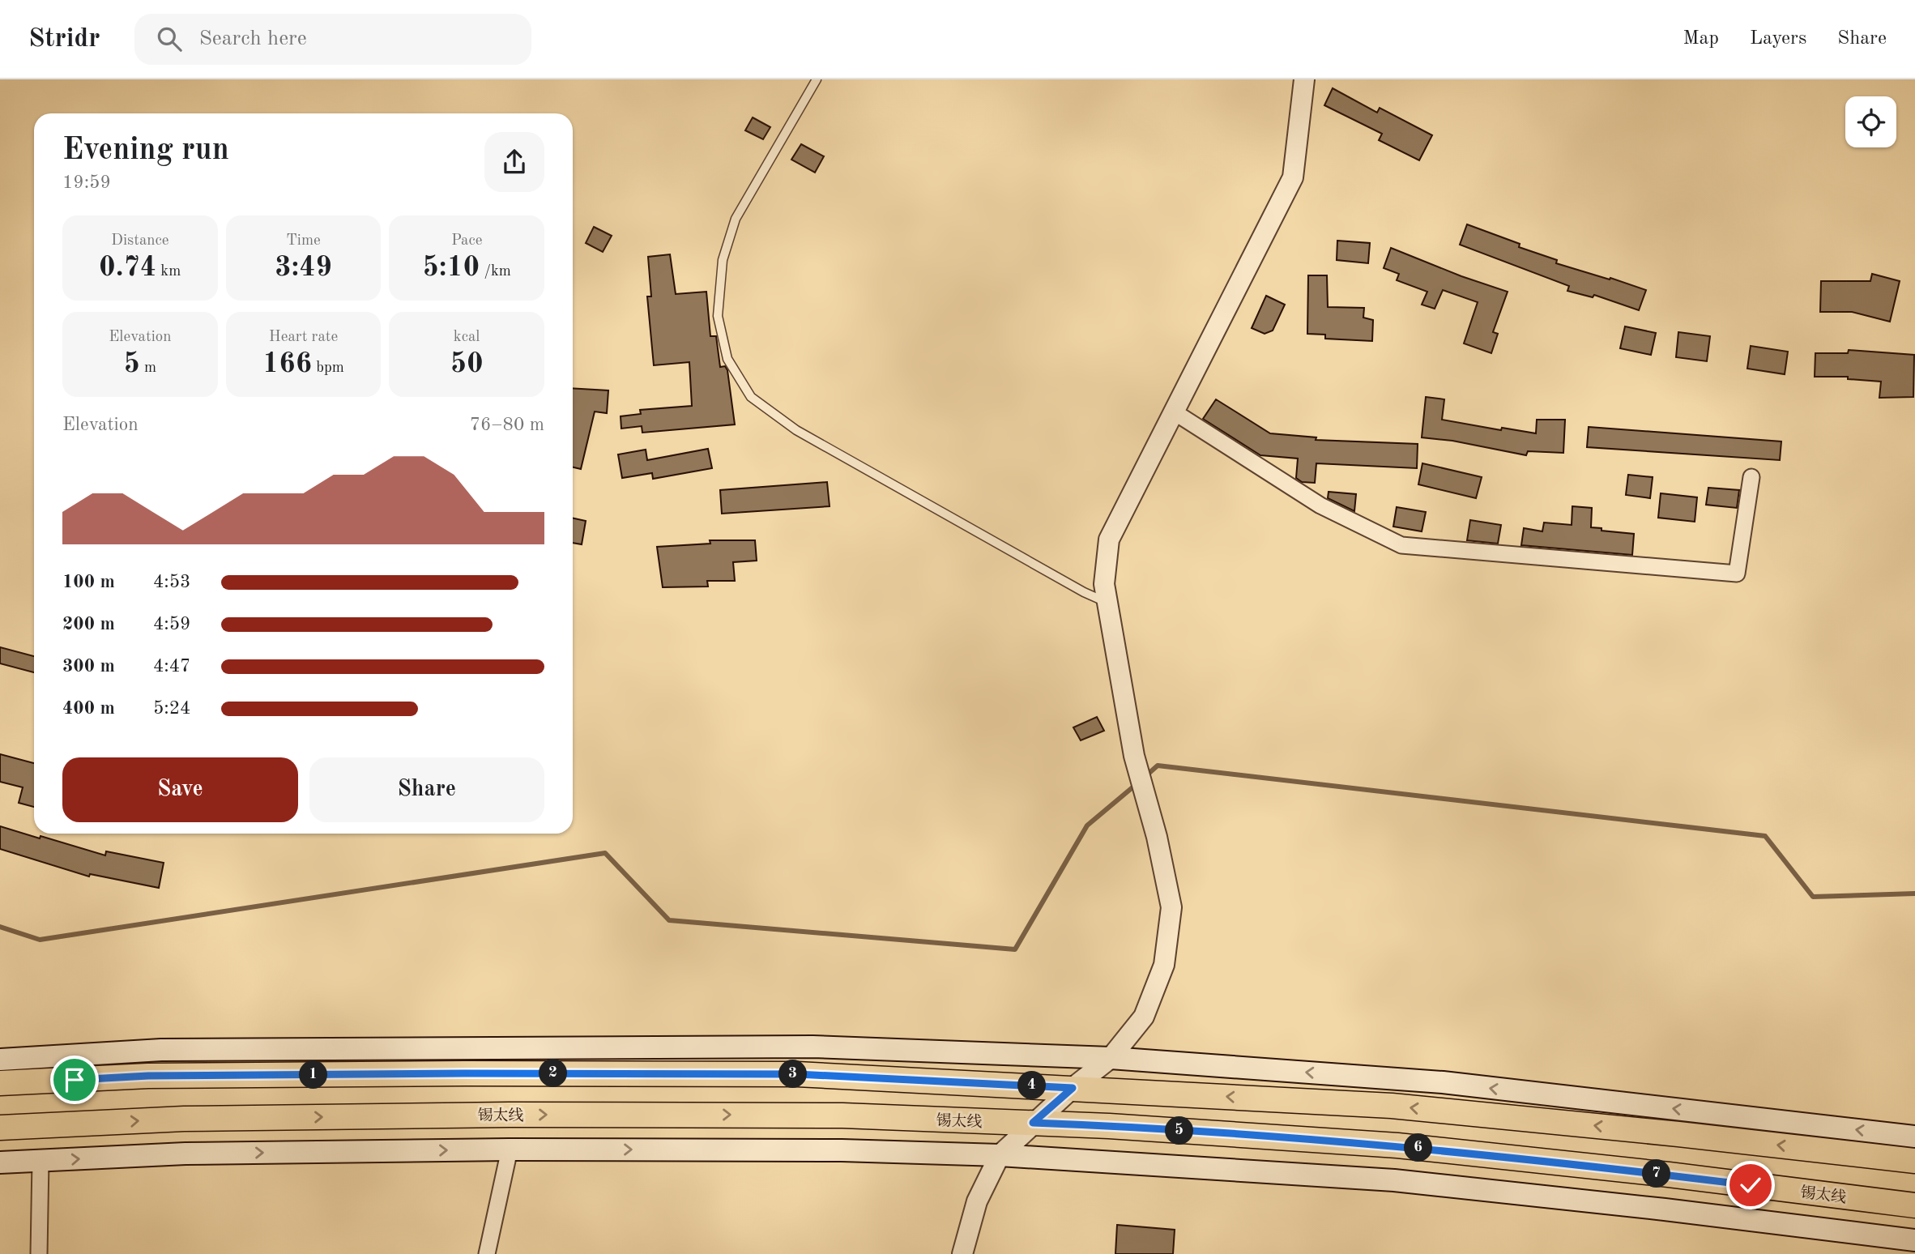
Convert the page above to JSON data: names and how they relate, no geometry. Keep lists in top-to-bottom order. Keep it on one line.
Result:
{"streets":{"main road":["锡太线"]},"page":{"header":"Stridr","search":"Search here","nav":["Map","Layers","Share"],"heading":["Evening run","19:59"],"stats":[["Distance","0.74 km"],["Time","3:49"],["Pace","5:10 /km"],["Elevation","5 m"],["Heart rate","166 bpm"],["kcal","50"]],"chart":["Elevation","76–80 m"],"list":[{"name":"100 m","note":"4:53"},{"name":"200 m","note":"4:59"},{"name":"300 m","note":"4:47"},{"name":"400 m","note":"5:24"}],"buttons":["Save","Share"],"pins":["2","3","1","4","5","6","7"]}}
